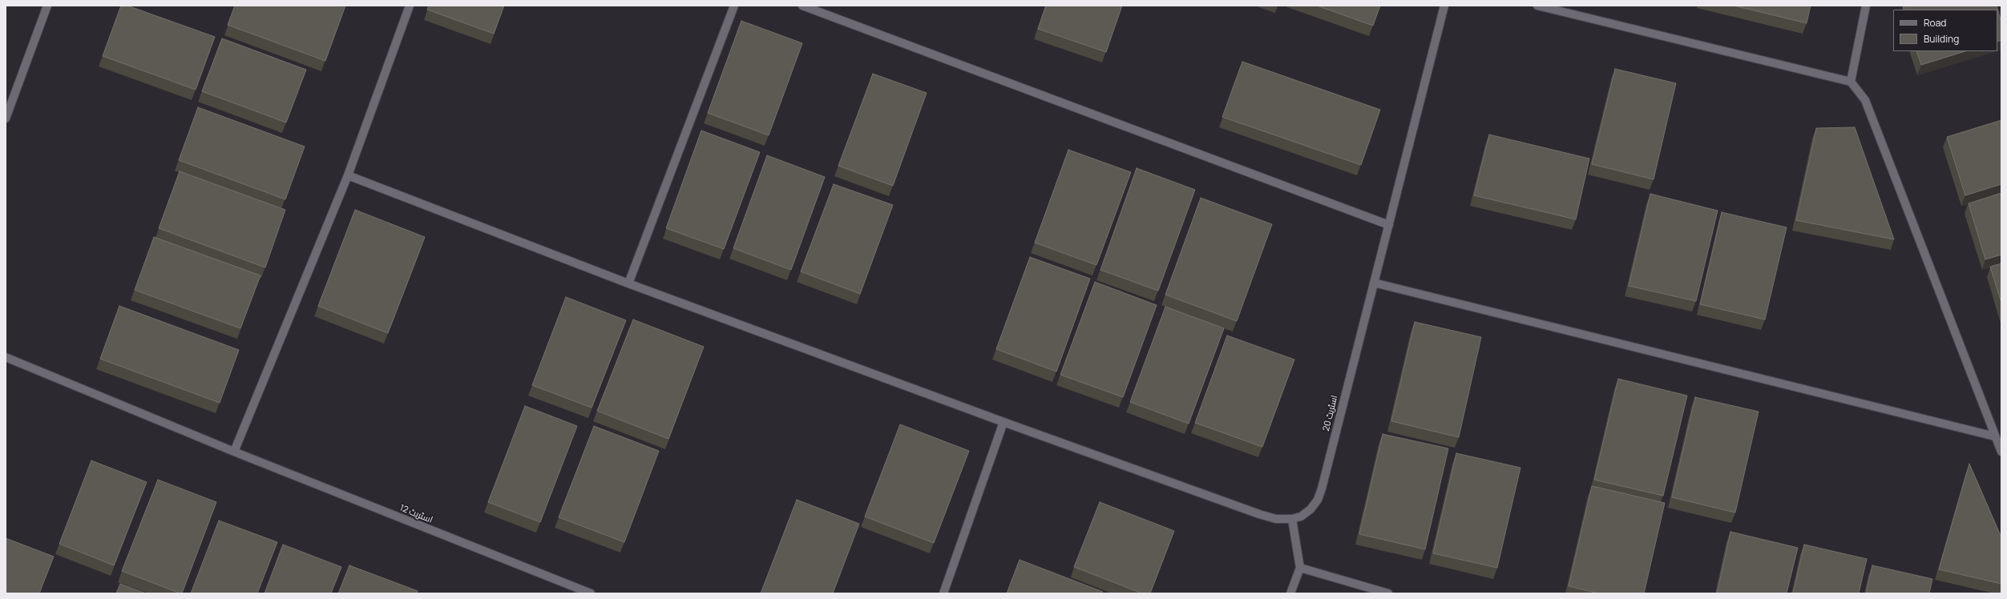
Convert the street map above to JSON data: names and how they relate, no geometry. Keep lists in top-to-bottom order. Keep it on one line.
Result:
{"streets":{"street":["اسٹریٹ 20","اسٹریٹ 12"]},"legend":["Road","Building"]}
